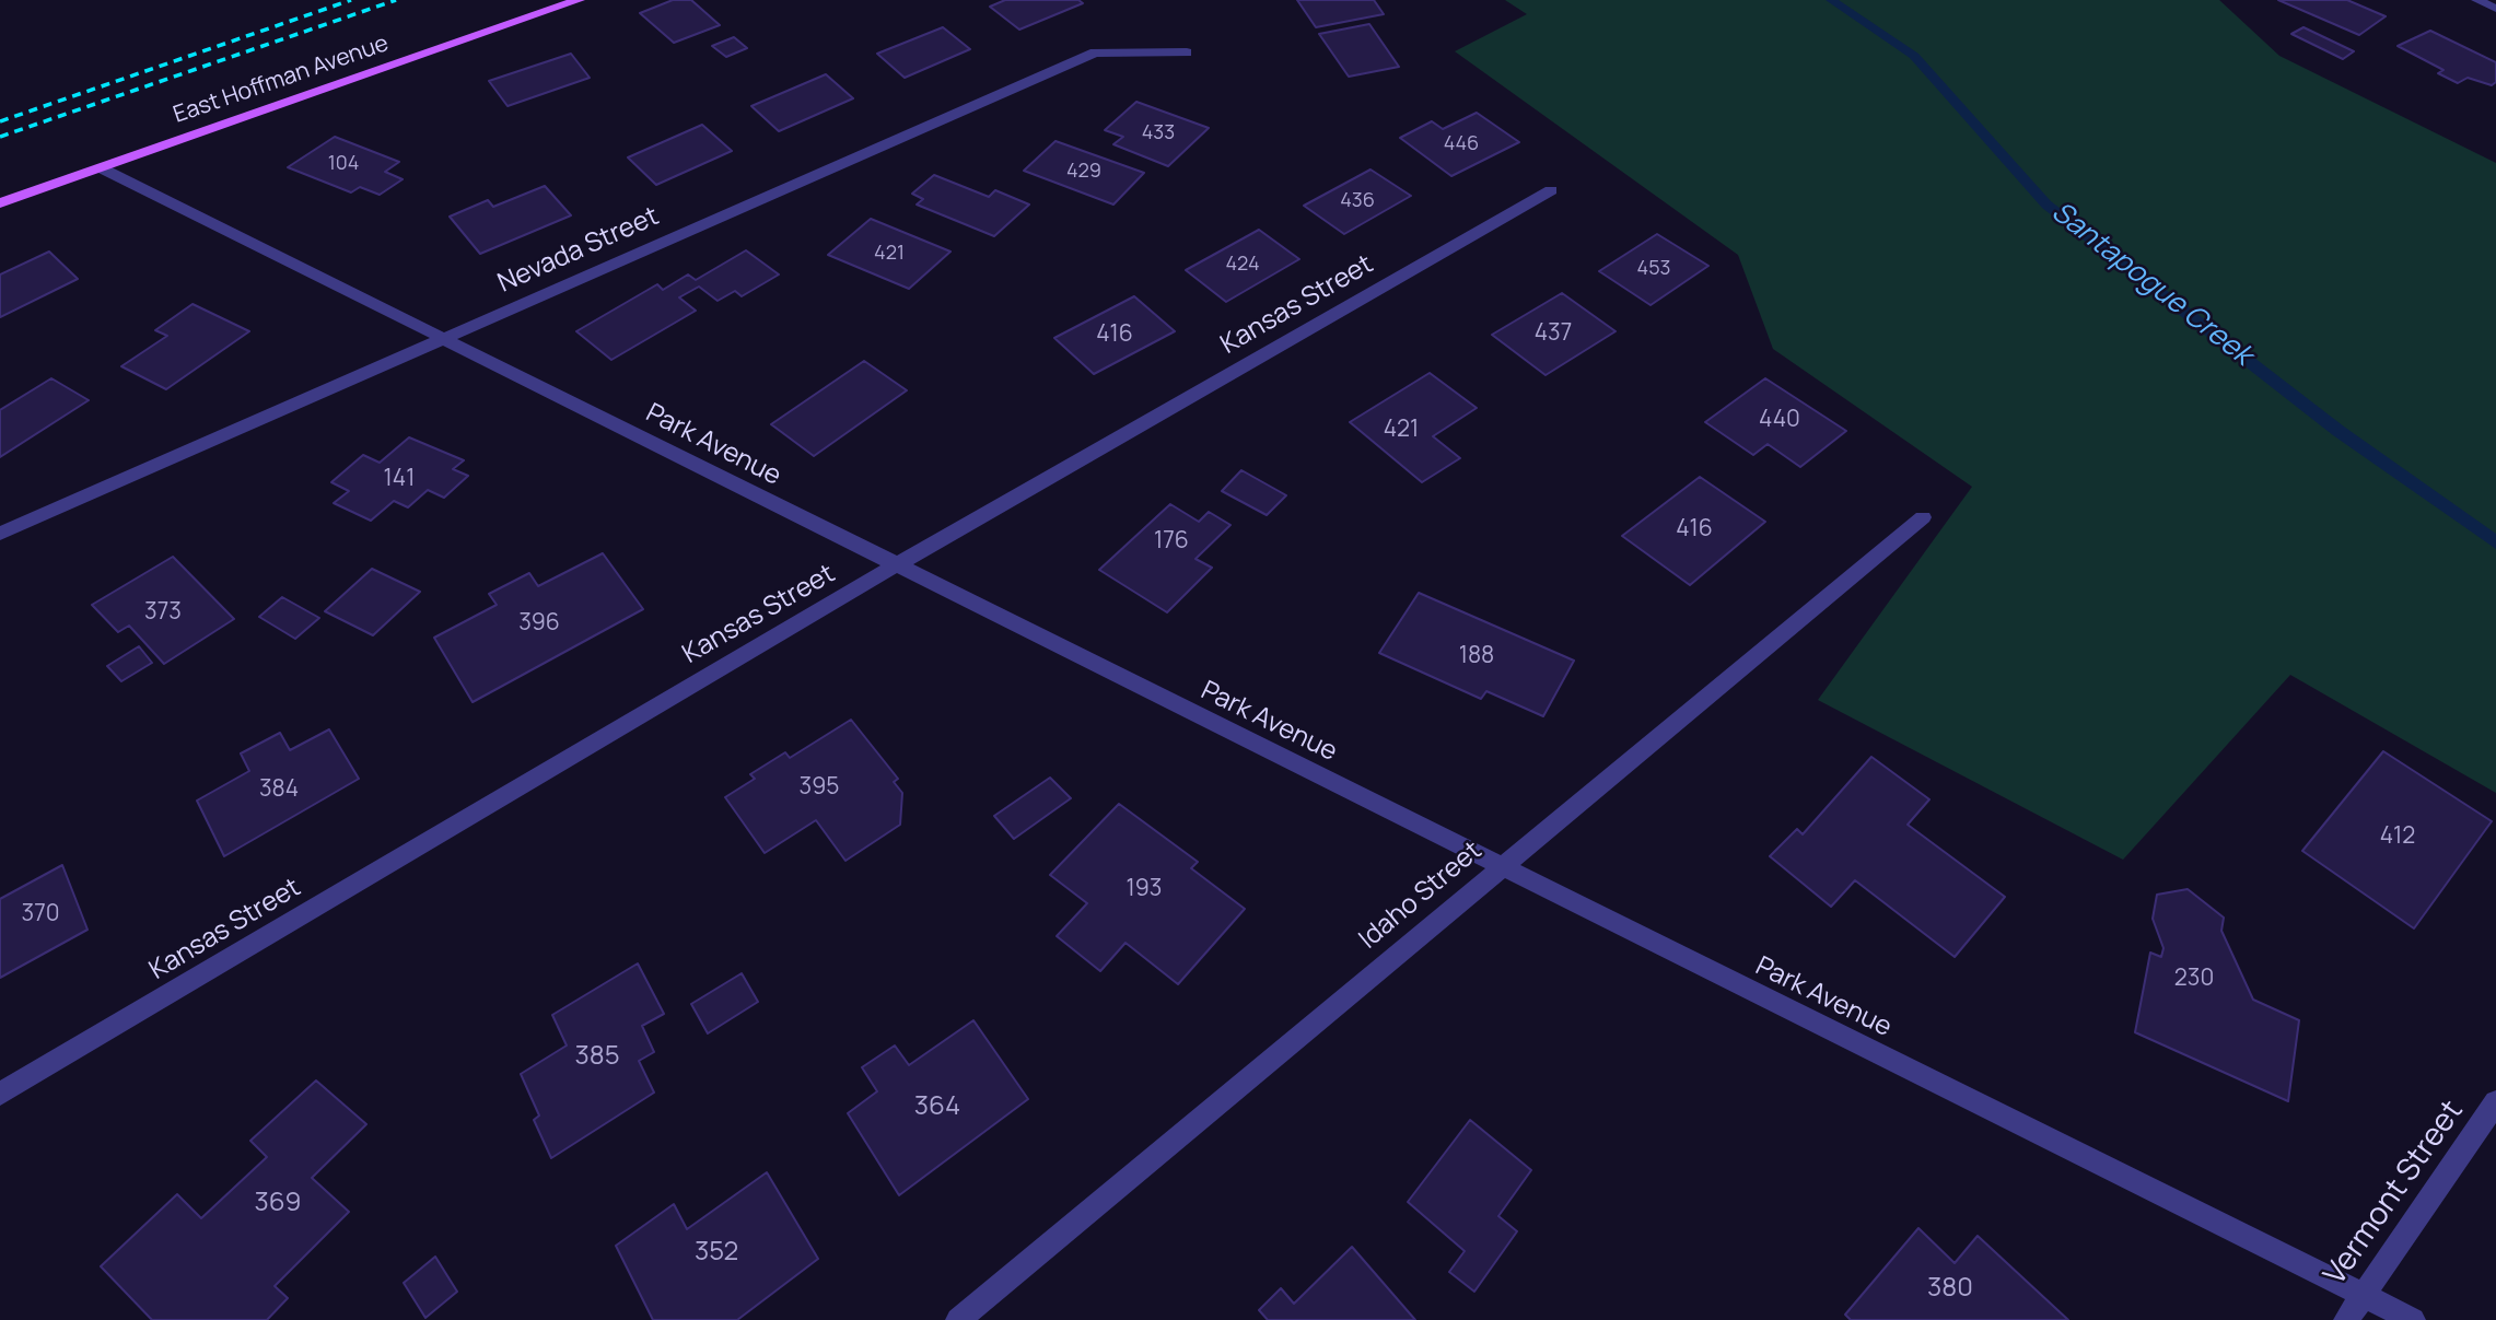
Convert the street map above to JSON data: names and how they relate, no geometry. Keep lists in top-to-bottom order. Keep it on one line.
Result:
{"streets":{"main road":["East Hoffman Avenue"],"street":["Nevada Street","Kansas Street","Park Avenue","Idaho Street","Vermont Street"]},"crossings":[["East Hoffman Avenue","Park Avenue"],["Nevada Street","Park Avenue"],["Kansas Street","Park Avenue"],["Park Avenue","Idaho Street"],["Park Avenue","Vermont Street"]],"water":["Santapogue Creek"],"house_numbers":["433","446","104","429","436","421","424","453","437","416","440","421","141","416","176","373","396","188","395","384","412","193","370","230","385","364","369","352","380"]}
